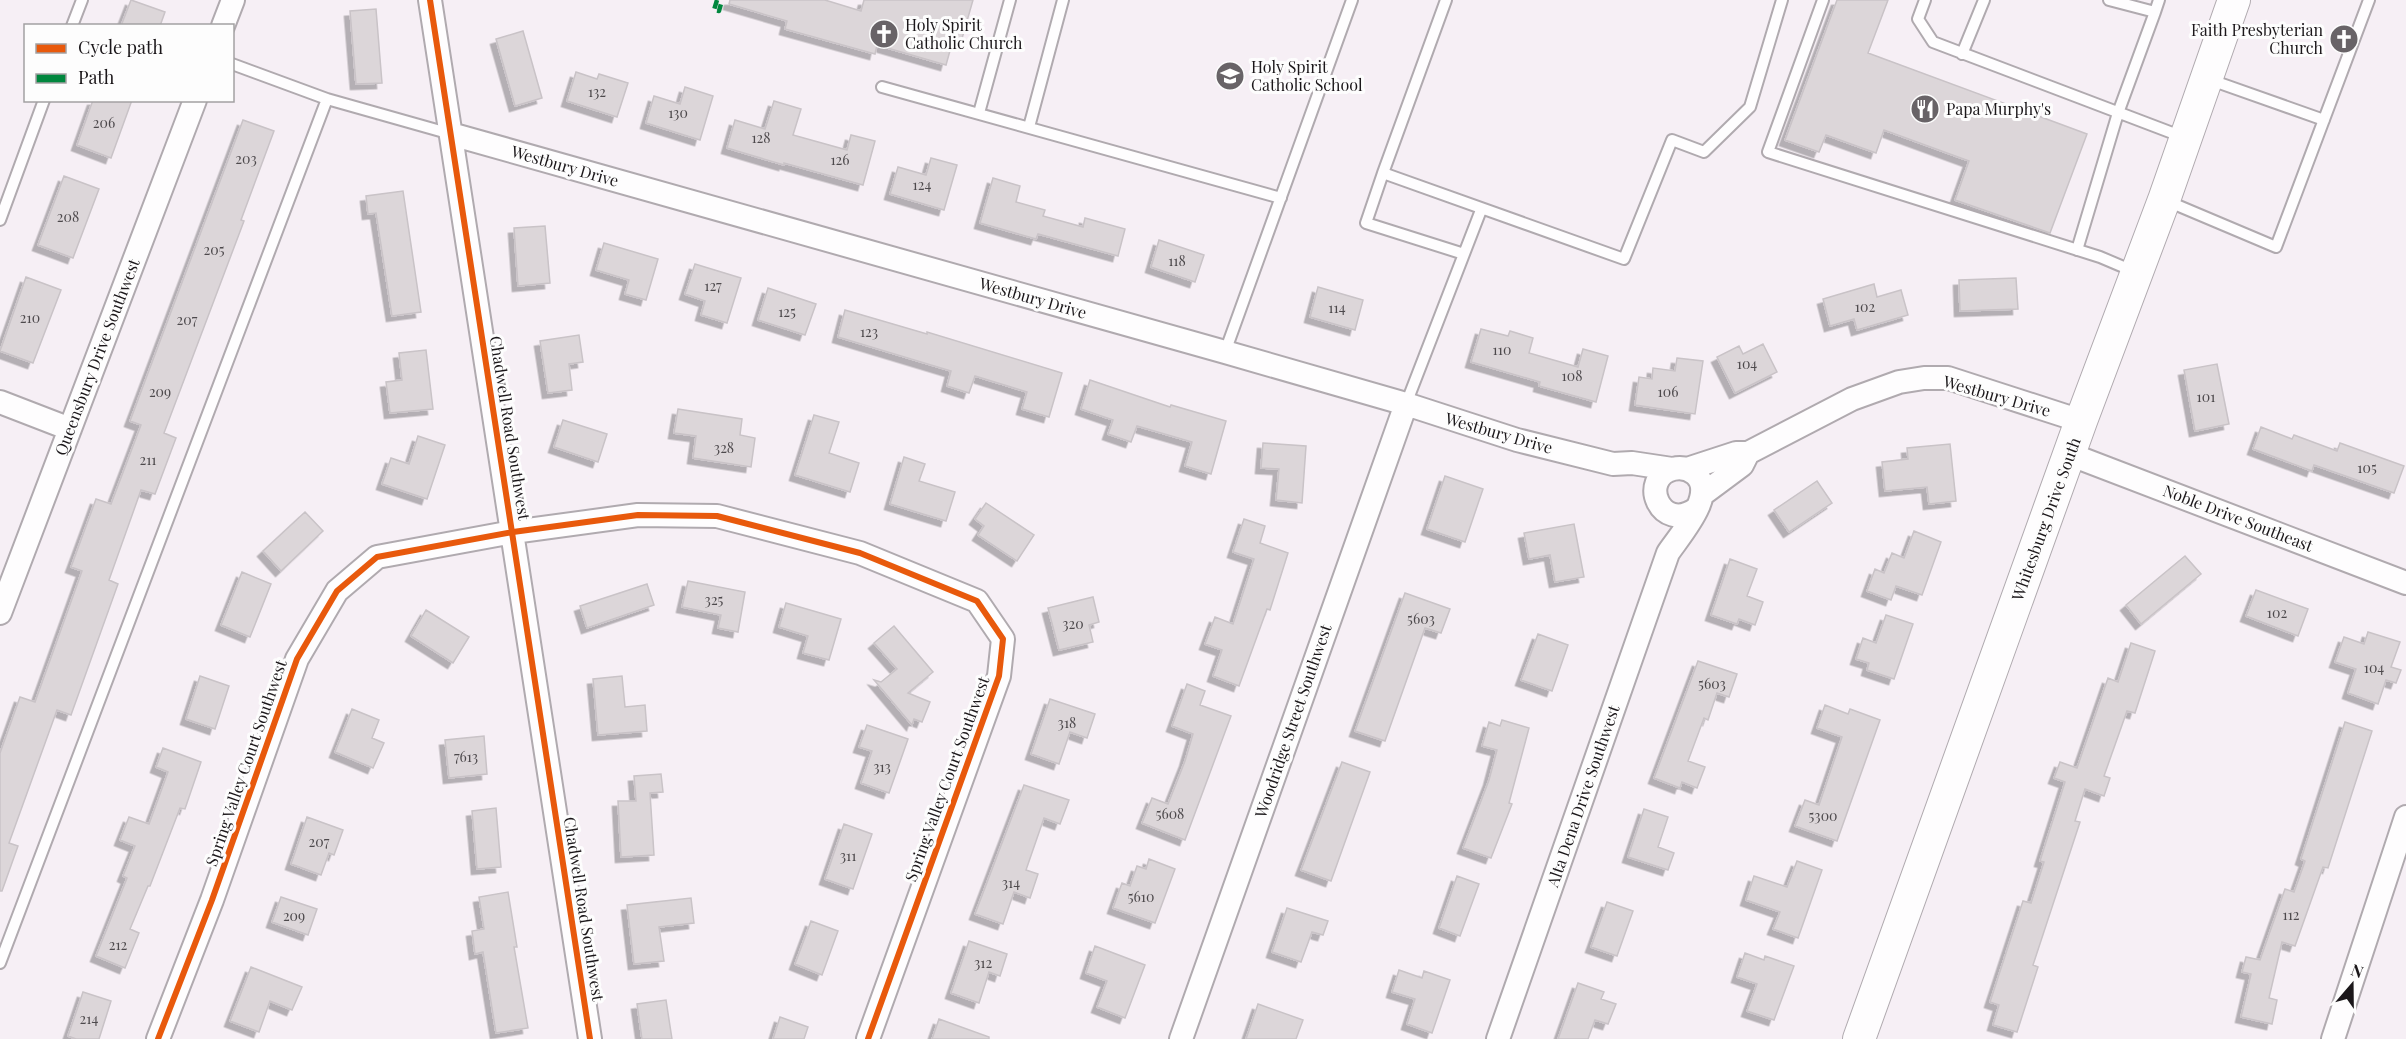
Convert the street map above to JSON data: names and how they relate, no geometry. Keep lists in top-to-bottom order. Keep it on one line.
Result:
{"streets":{"main road":["Whitesburg Drive South"],"street":["Westbury Drive","Queensbury Drive Southwest","Chadwell Road Southwest","Noble Drive Southeast","Woodridge Street Southwest","Spring Valley Court Southwest","Alta Dena Drive Southwest"]},"crossings":[["Westbury Drive","Chadwell Road Southwest"],["Westbury Drive","Whitesburg Drive South"],["Westbury Drive","Woodridge Street Southwest"],["Westbury Drive","Alta Dena Drive Southwest"],["Chadwell Road Southwest","Spring Valley Court Southwest"],["Noble Drive Southeast","Whitesburg Drive South"]],"places":{"church":["Holy Spirit Catholic Church","Faith Presbyterian Church"],"school or university":["Holy Spirit Catholic School"],"restaurant":["Papa Murphy's"]},"house_numbers":["132","130","206","128","203","126","124","208","205","118","127","102","114","125","210","207","123","110","104","108","209","106","101","328","211","105","325","102","5603","320","104","5603","318","7613","313","5608","5300","207","311","314","5610","112","209","212","312","214"],"legend":["Cycle path","Path"],"north":"top"}
